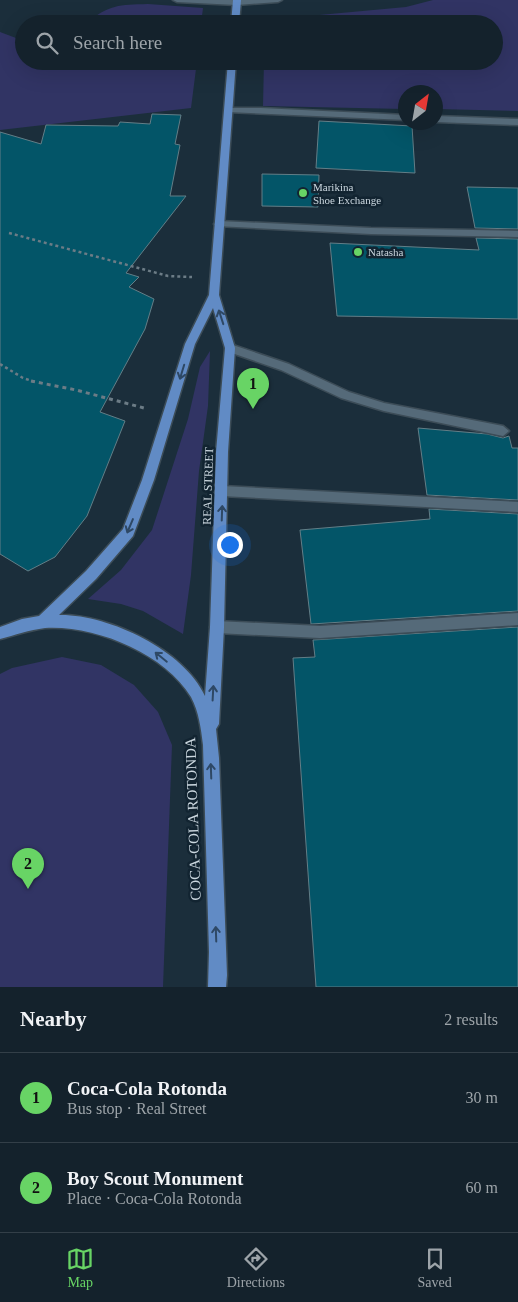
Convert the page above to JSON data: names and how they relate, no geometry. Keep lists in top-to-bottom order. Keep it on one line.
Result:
{"streets":{"main road":["REAL STREET","COCA-COLA ROTONDA"]},"crossings":[["REAL STREET","COCA-COLA ROTONDA"]],"one_way":["COCA-COLA ROTONDA"],"places":["Marikina Shoe Exchange","Natasha"],"north":"top right","page":{"search":"Search here","pins":["1","2"],"heading":["Nearby","2 results"],"list":[{"mark":"1","name":"Coca-Cola Rotonda","note":"Bus stop · Real Street","value":"30 m"},{"mark":"2","name":"Boy Scout Monument","note":"Place · Coca-Cola Rotonda","value":"60 m"}],"nav":["Map","Directions","Saved"]}}
